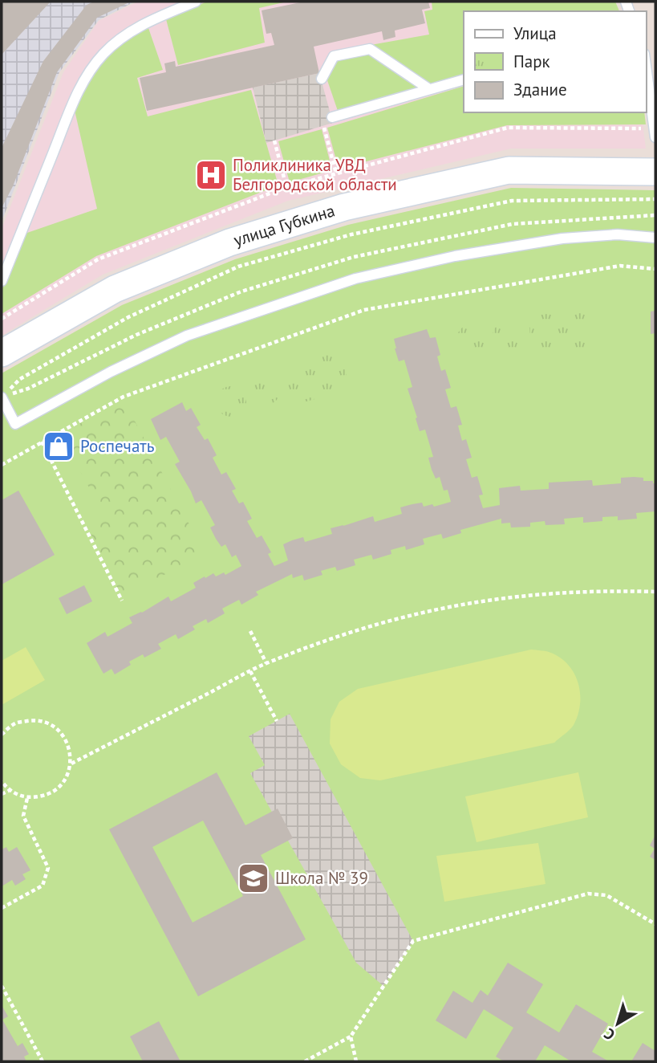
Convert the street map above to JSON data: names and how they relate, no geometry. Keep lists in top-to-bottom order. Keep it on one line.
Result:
{"streets":{"main road":["улица Губкина"]},"places":{"hospital":["Поликлиника УВД Белгородской области"],"shop":["Роспечать"],"school or university":["Школа № 39"]},"legend":["Улица","Парк","Здание"],"north":"bottom left"}
